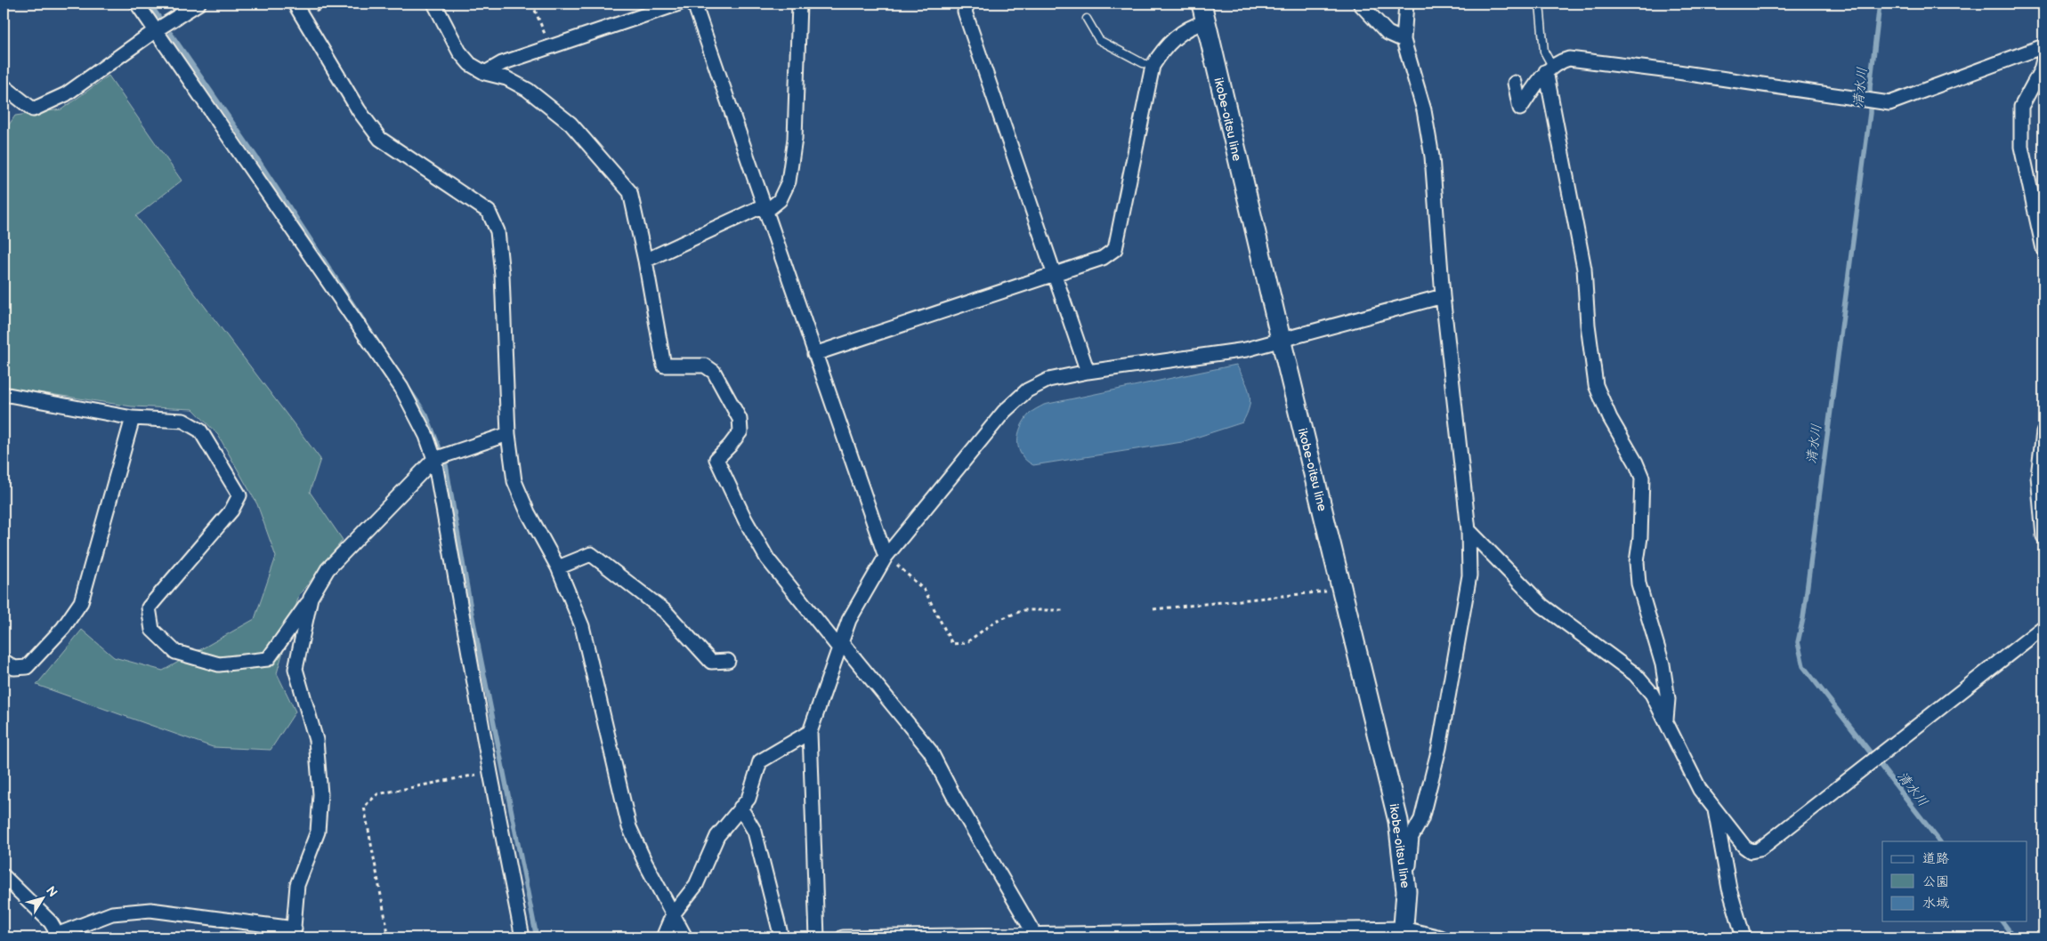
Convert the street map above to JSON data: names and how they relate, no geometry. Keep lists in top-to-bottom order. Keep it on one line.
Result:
{"streets":{"main road":["ikobe-oitsu line"]},"water":["清水川"],"legend":["道路","公園","水域"],"north":"top right"}
